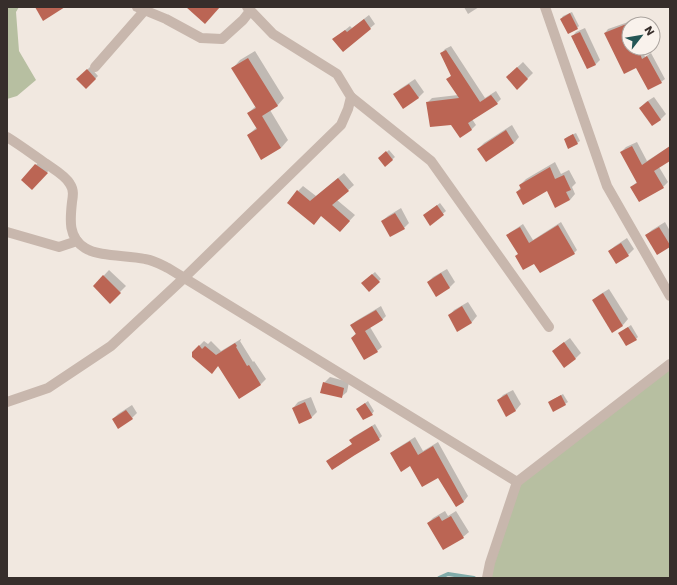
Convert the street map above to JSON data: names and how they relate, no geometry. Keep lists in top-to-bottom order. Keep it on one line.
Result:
{"north":"top right"}
